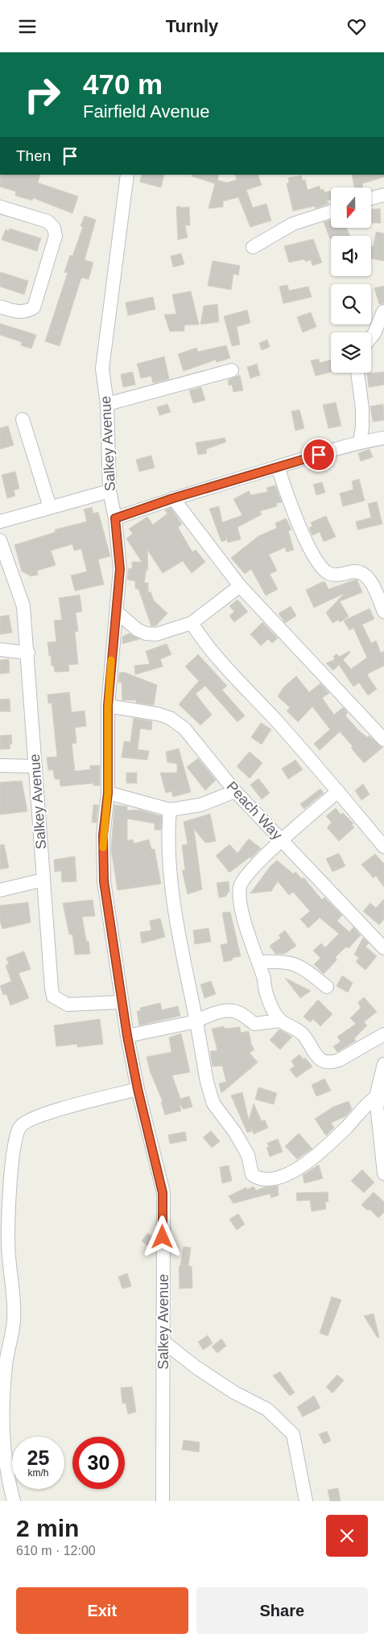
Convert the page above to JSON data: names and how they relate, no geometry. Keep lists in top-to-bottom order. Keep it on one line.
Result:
{"streets":{"street":["Salkey Avenue","Peach Way"]},"crossings":[["Salkey Avenue","Peach Way"]],"north":"bottom","page":{"header":"Turnly","turn":["470 m","Fairfield Avenue"],"then":"Then","speed":"25 km/h","limit":"30","heading":["2 min","610 m · 12:00"],"buttons":["Exit","Share"]}}
